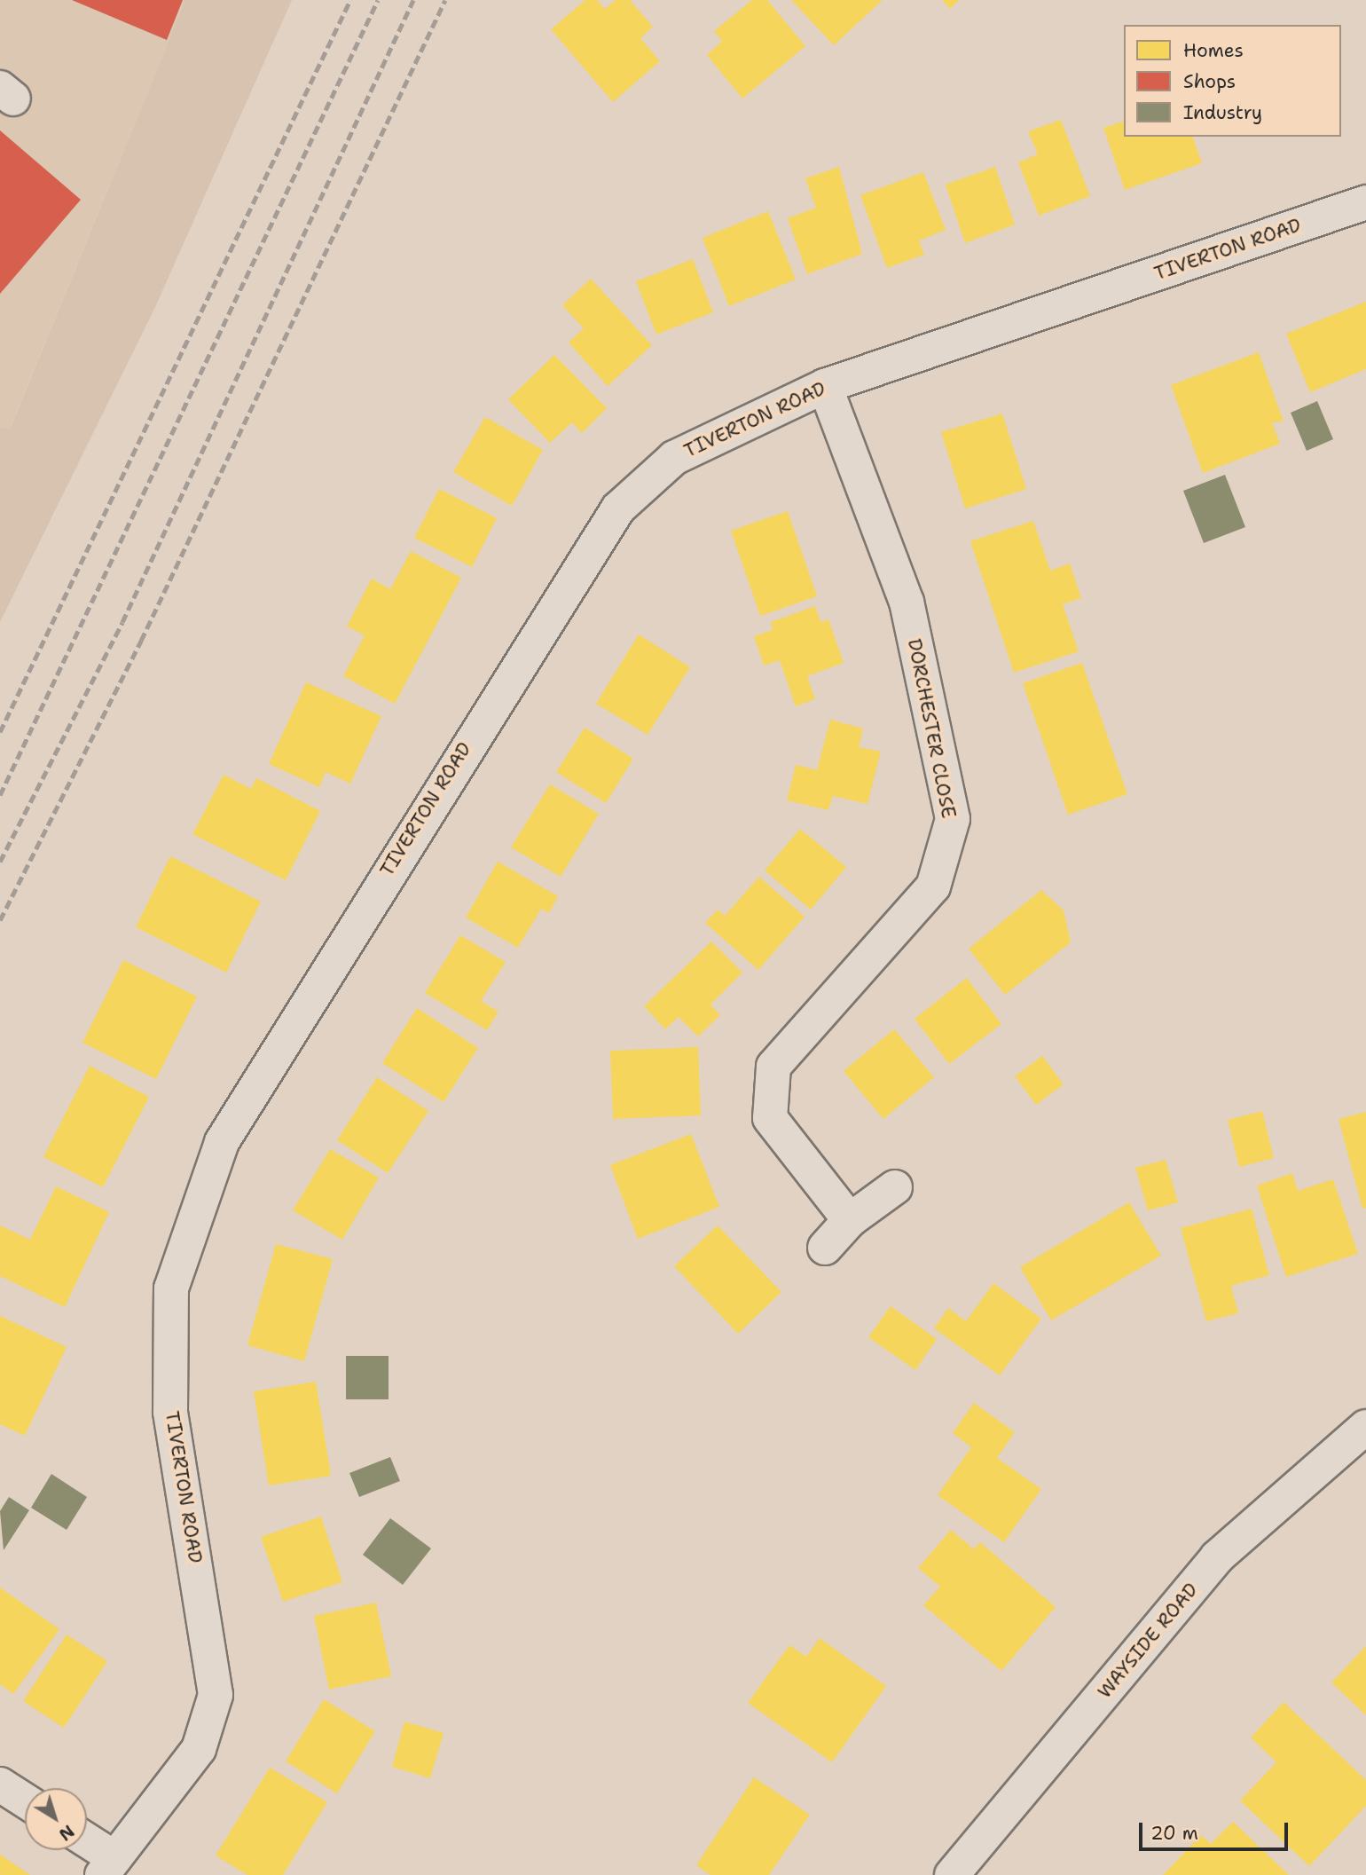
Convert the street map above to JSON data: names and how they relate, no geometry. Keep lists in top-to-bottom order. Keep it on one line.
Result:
{"streets":{"street":["TIVERTON ROAD","DORCHESTER CLOSE","WAYSIDE ROAD"]},"crossings":[["TIVERTON ROAD","DORCHESTER CLOSE"]],"legend":["Homes","Shops","Industry"],"scale_bar":"20 m","north":"bottom right"}
